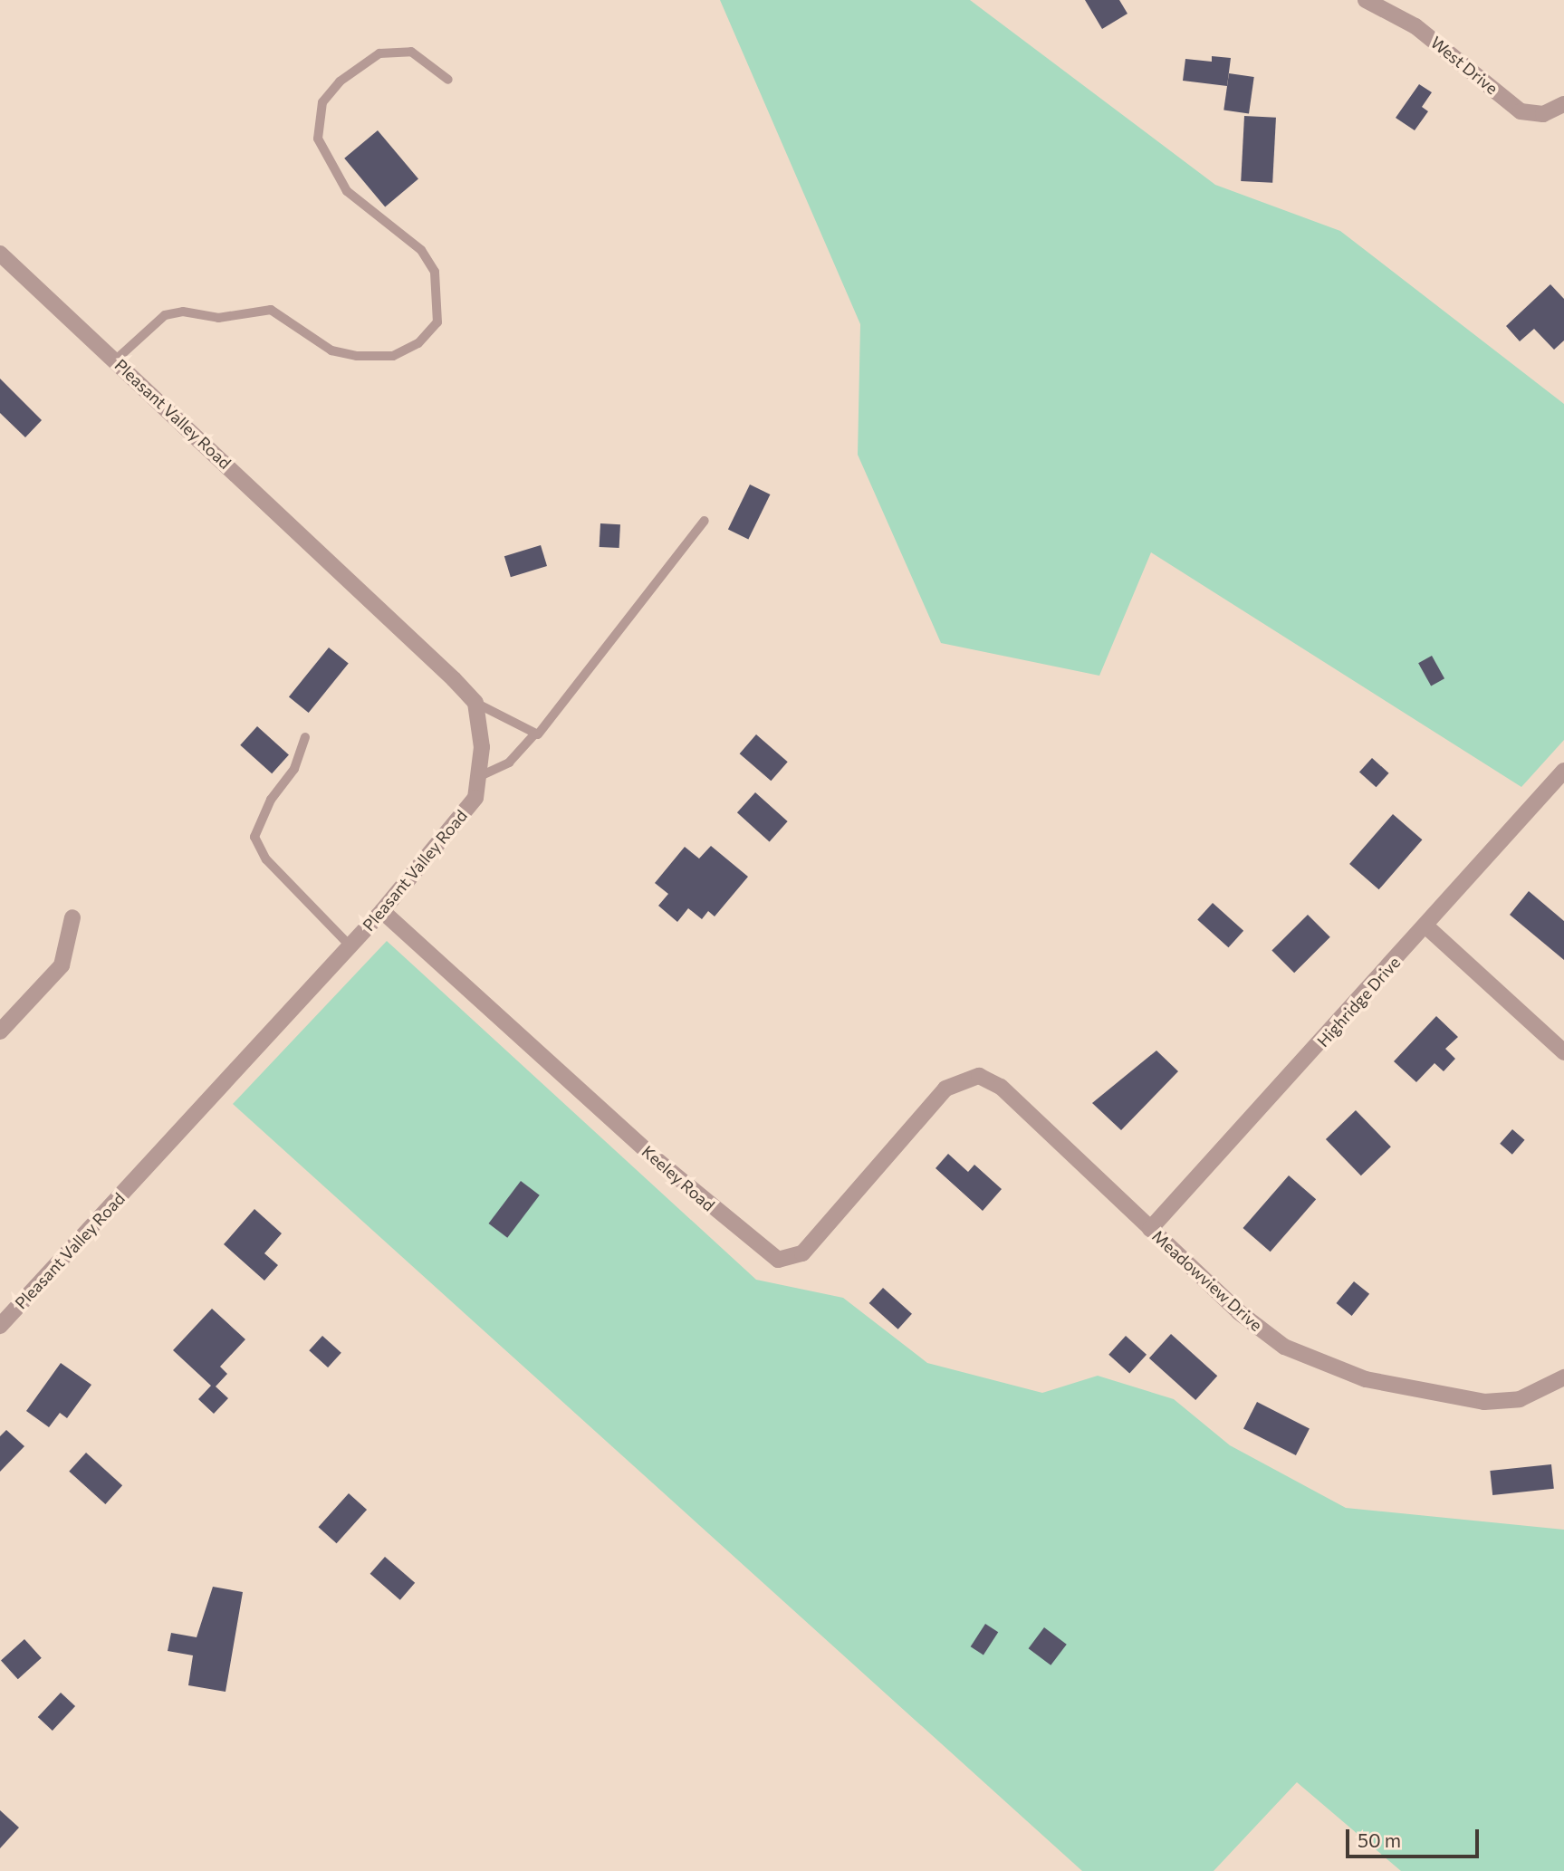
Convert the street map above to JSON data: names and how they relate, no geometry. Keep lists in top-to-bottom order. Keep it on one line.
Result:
{"streets":{"street":["West Drive","Pleasant Valley Road","Highridge Drive","Keeley Road","Meadowview Drive"]},"crossings":[["Pleasant Valley Road","Keeley Road"],["Highridge Drive","Meadowview Drive"],["Keeley Road","Meadowview Drive"]],"scale_bar":"50 m"}
